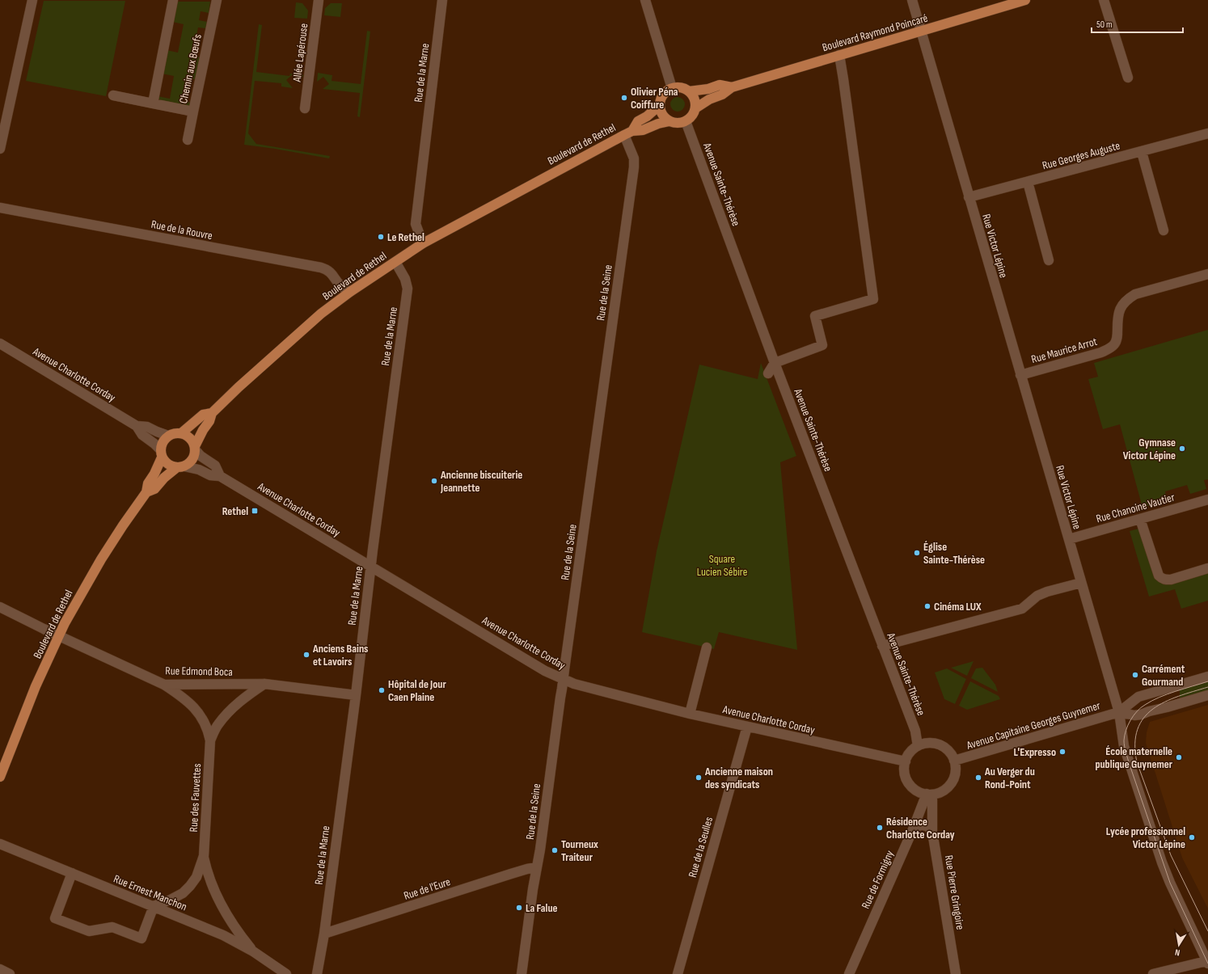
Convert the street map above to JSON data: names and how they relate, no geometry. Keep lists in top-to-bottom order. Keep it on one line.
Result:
{"streets":{"main road":["Boulevard Raymond Poincaré","Boulevard de Rethel"],"street":["Allée Lapérouse","Chemin aux Bœufs","Rue de la Marne","Rue Georges Auguste","Avenue Sainte-Thérèse","Rue de la Rouvre","Rue Victor Lépine","Rue de la Seine","Rue Maurice Arrot","Avenue Charlotte Corday","Rue Chanoine Vautier","Rue Edmond Boca","Avenue Capitaine Georges Guynemer","Rue des Fauvettes","Rue de la Seulles","Rue de Formigny","Rue de l'Eure","Rue Ernest Manchon","Rue Pierre Gringoire"]},"crossings":[["Boulevard Raymond Poincaré","Boulevard de Rethel"],["Boulevard Raymond Poincaré","Avenue Sainte-Thérèse"],["Boulevard Raymond Poincaré","Rue Victor Lépine"],["Rue de la Marne","Boulevard de Rethel"],["Rue de la Marne","Avenue Charlotte Corday"],["Rue de la Marne","Rue Edmond Boca"],["Rue de la Marne","Rue de l'Eure"],["Boulevard de Rethel","Avenue Sainte-Thérèse"],["Boulevard de Rethel","Rue de la Rouvre"],["Boulevard de Rethel","Rue de la Seine"],["Boulevard de Rethel","Avenue Charlotte Corday"],["Boulevard de Rethel","Rue Edmond Boca"],["Rue Georges Auguste","Rue Victor Lépine"],["Avenue Sainte-Thérèse","Avenue Charlotte Corday"],["Avenue Sainte-Thérèse","Avenue Capitaine Georges Guynemer"],["Avenue Sainte-Thérèse","Rue de Formigny"],["Avenue Sainte-Thérèse","Rue Pierre Gringoire"],["Rue Victor Lépine","Rue Maurice Arrot"],["Rue Victor Lépine","Rue Chanoine Vautier"],["Rue Victor Lépine","Avenue Capitaine Georges Guynemer"],["Rue de la Seine","Avenue Charlotte Corday"],["Rue de la Seine","Rue de l'Eure"],["Avenue Charlotte Corday","Avenue Capitaine Georges Guynemer"],["Avenue Charlotte Corday","Rue de la Seulles"],["Avenue Charlotte Corday","Rue de Formigny"],["Avenue Charlotte Corday","Rue Pierre Gringoire"],["Rue Edmond Boca","Rue des Fauvettes"],["Avenue Capitaine Georges Guynemer","Rue de Formigny"],["Avenue Capitaine Georges Guynemer","Rue Pierre Gringoire"],["Rue des Fauvettes","Rue Ernest Manchon"],["Rue de Formigny","Rue Pierre Gringoire"]],"parks":["Square Lucien Sébire"],"places":{"other":["Olivier Péna Coiffure","Le Rethel","Gymnase Victor Lépine","Ancienne biscuiterie Jeannette","Église Sainte-Thérèse","Cinéma LUX","Anciens Bains et Lavoirs","Carrément Gourmand","Hôpital de Jour Caen Plaine","L'Expresso","École maternelle publique Guynemer","Ancienne maison des syndicats","Au Verger du Rond-Point","Résidence Charlotte Corday","Lycée professionnel Victor Lépine","Tourneux Traiteur","La Falue"],"transit":["Rethel"]},"scale_bar":"50 m","north":"bottom"}
